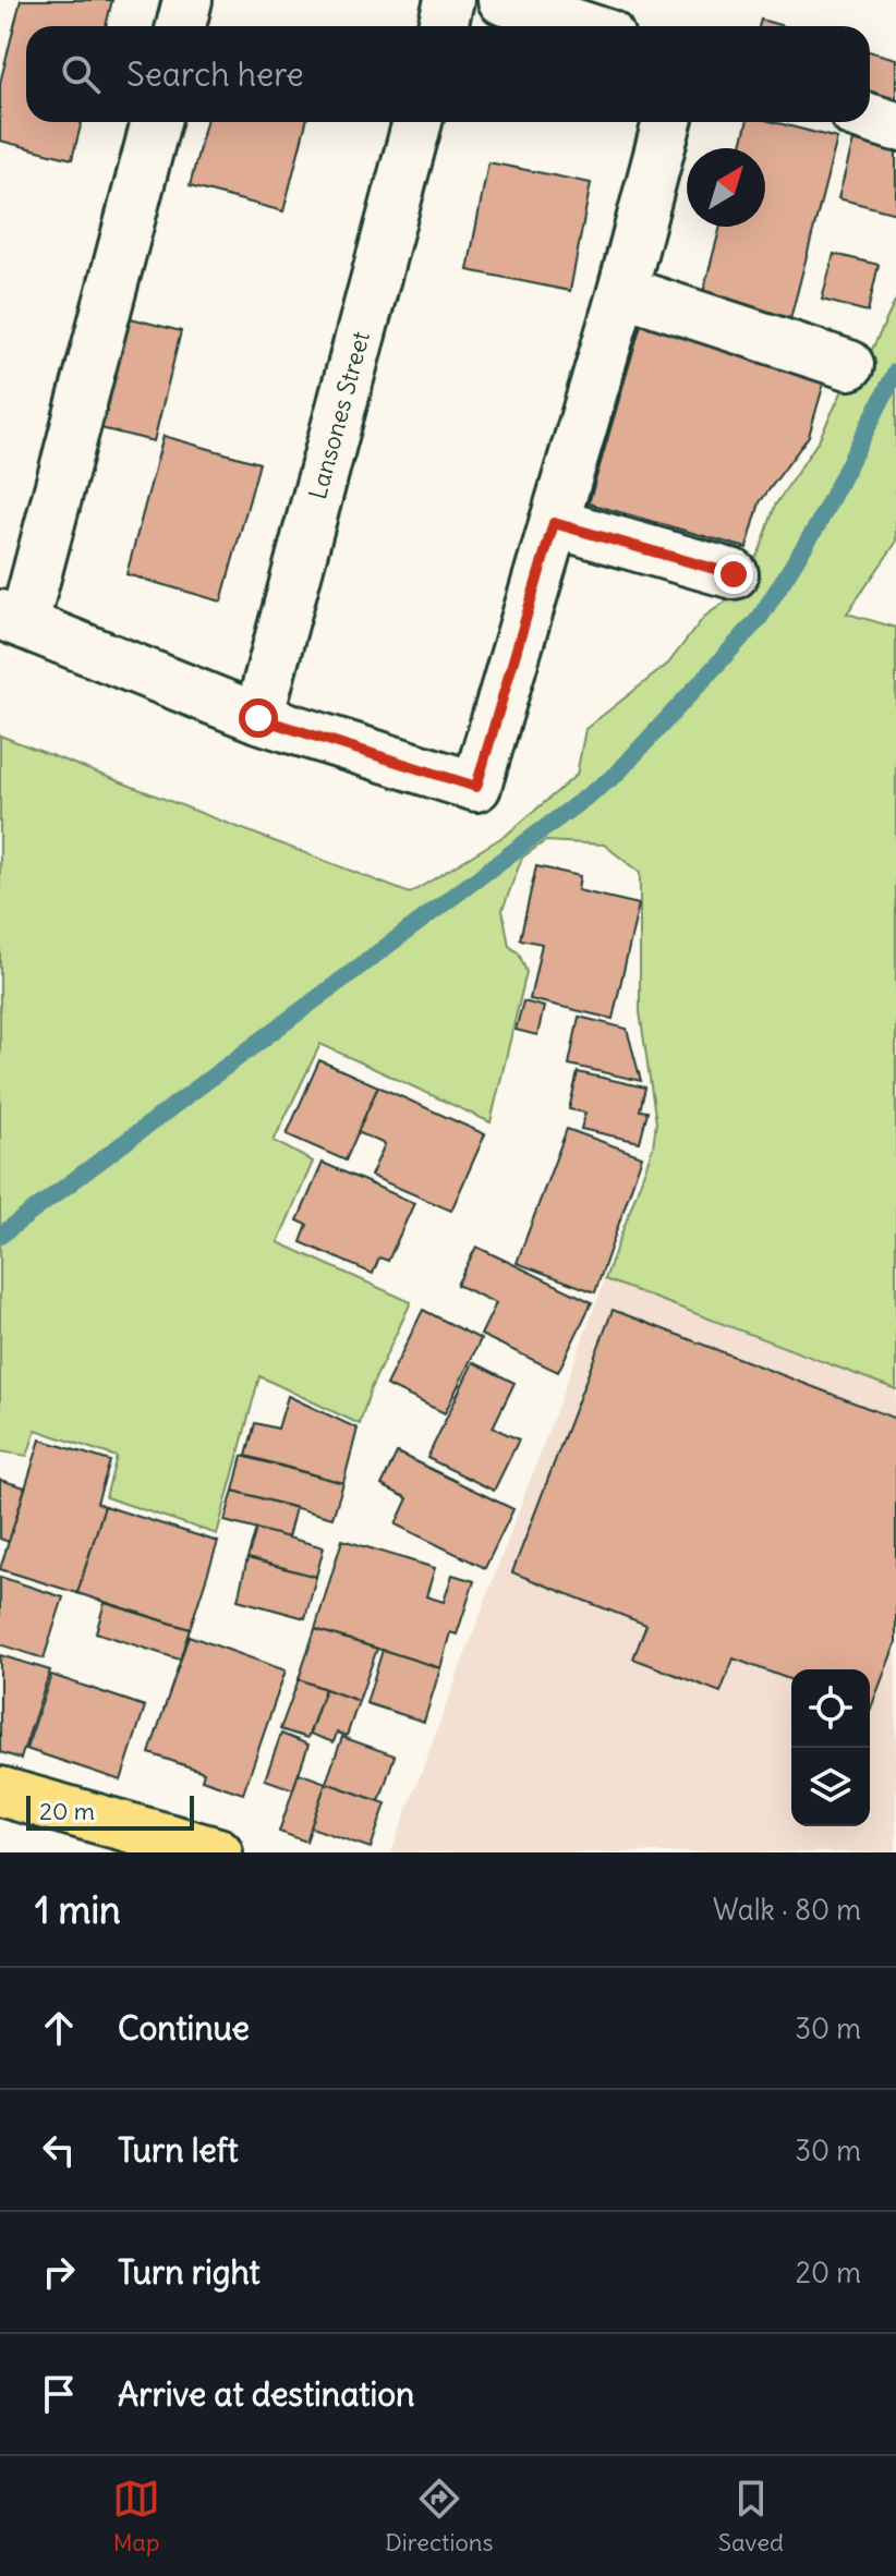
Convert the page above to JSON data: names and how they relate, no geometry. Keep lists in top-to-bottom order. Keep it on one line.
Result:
{"streets":{"street":["Lansones Street"]},"scale_bar":"20 m","north":"top right","page":{"search":"Search here","scale":"20 m","heading":["1 min","Walk · 80 m"],"list":[["Continue","30 m"],["Turn left","30 m"],["Turn right","20 m"],"Arrive at destination"],"nav":["Map","Directions","Saved"]}}
